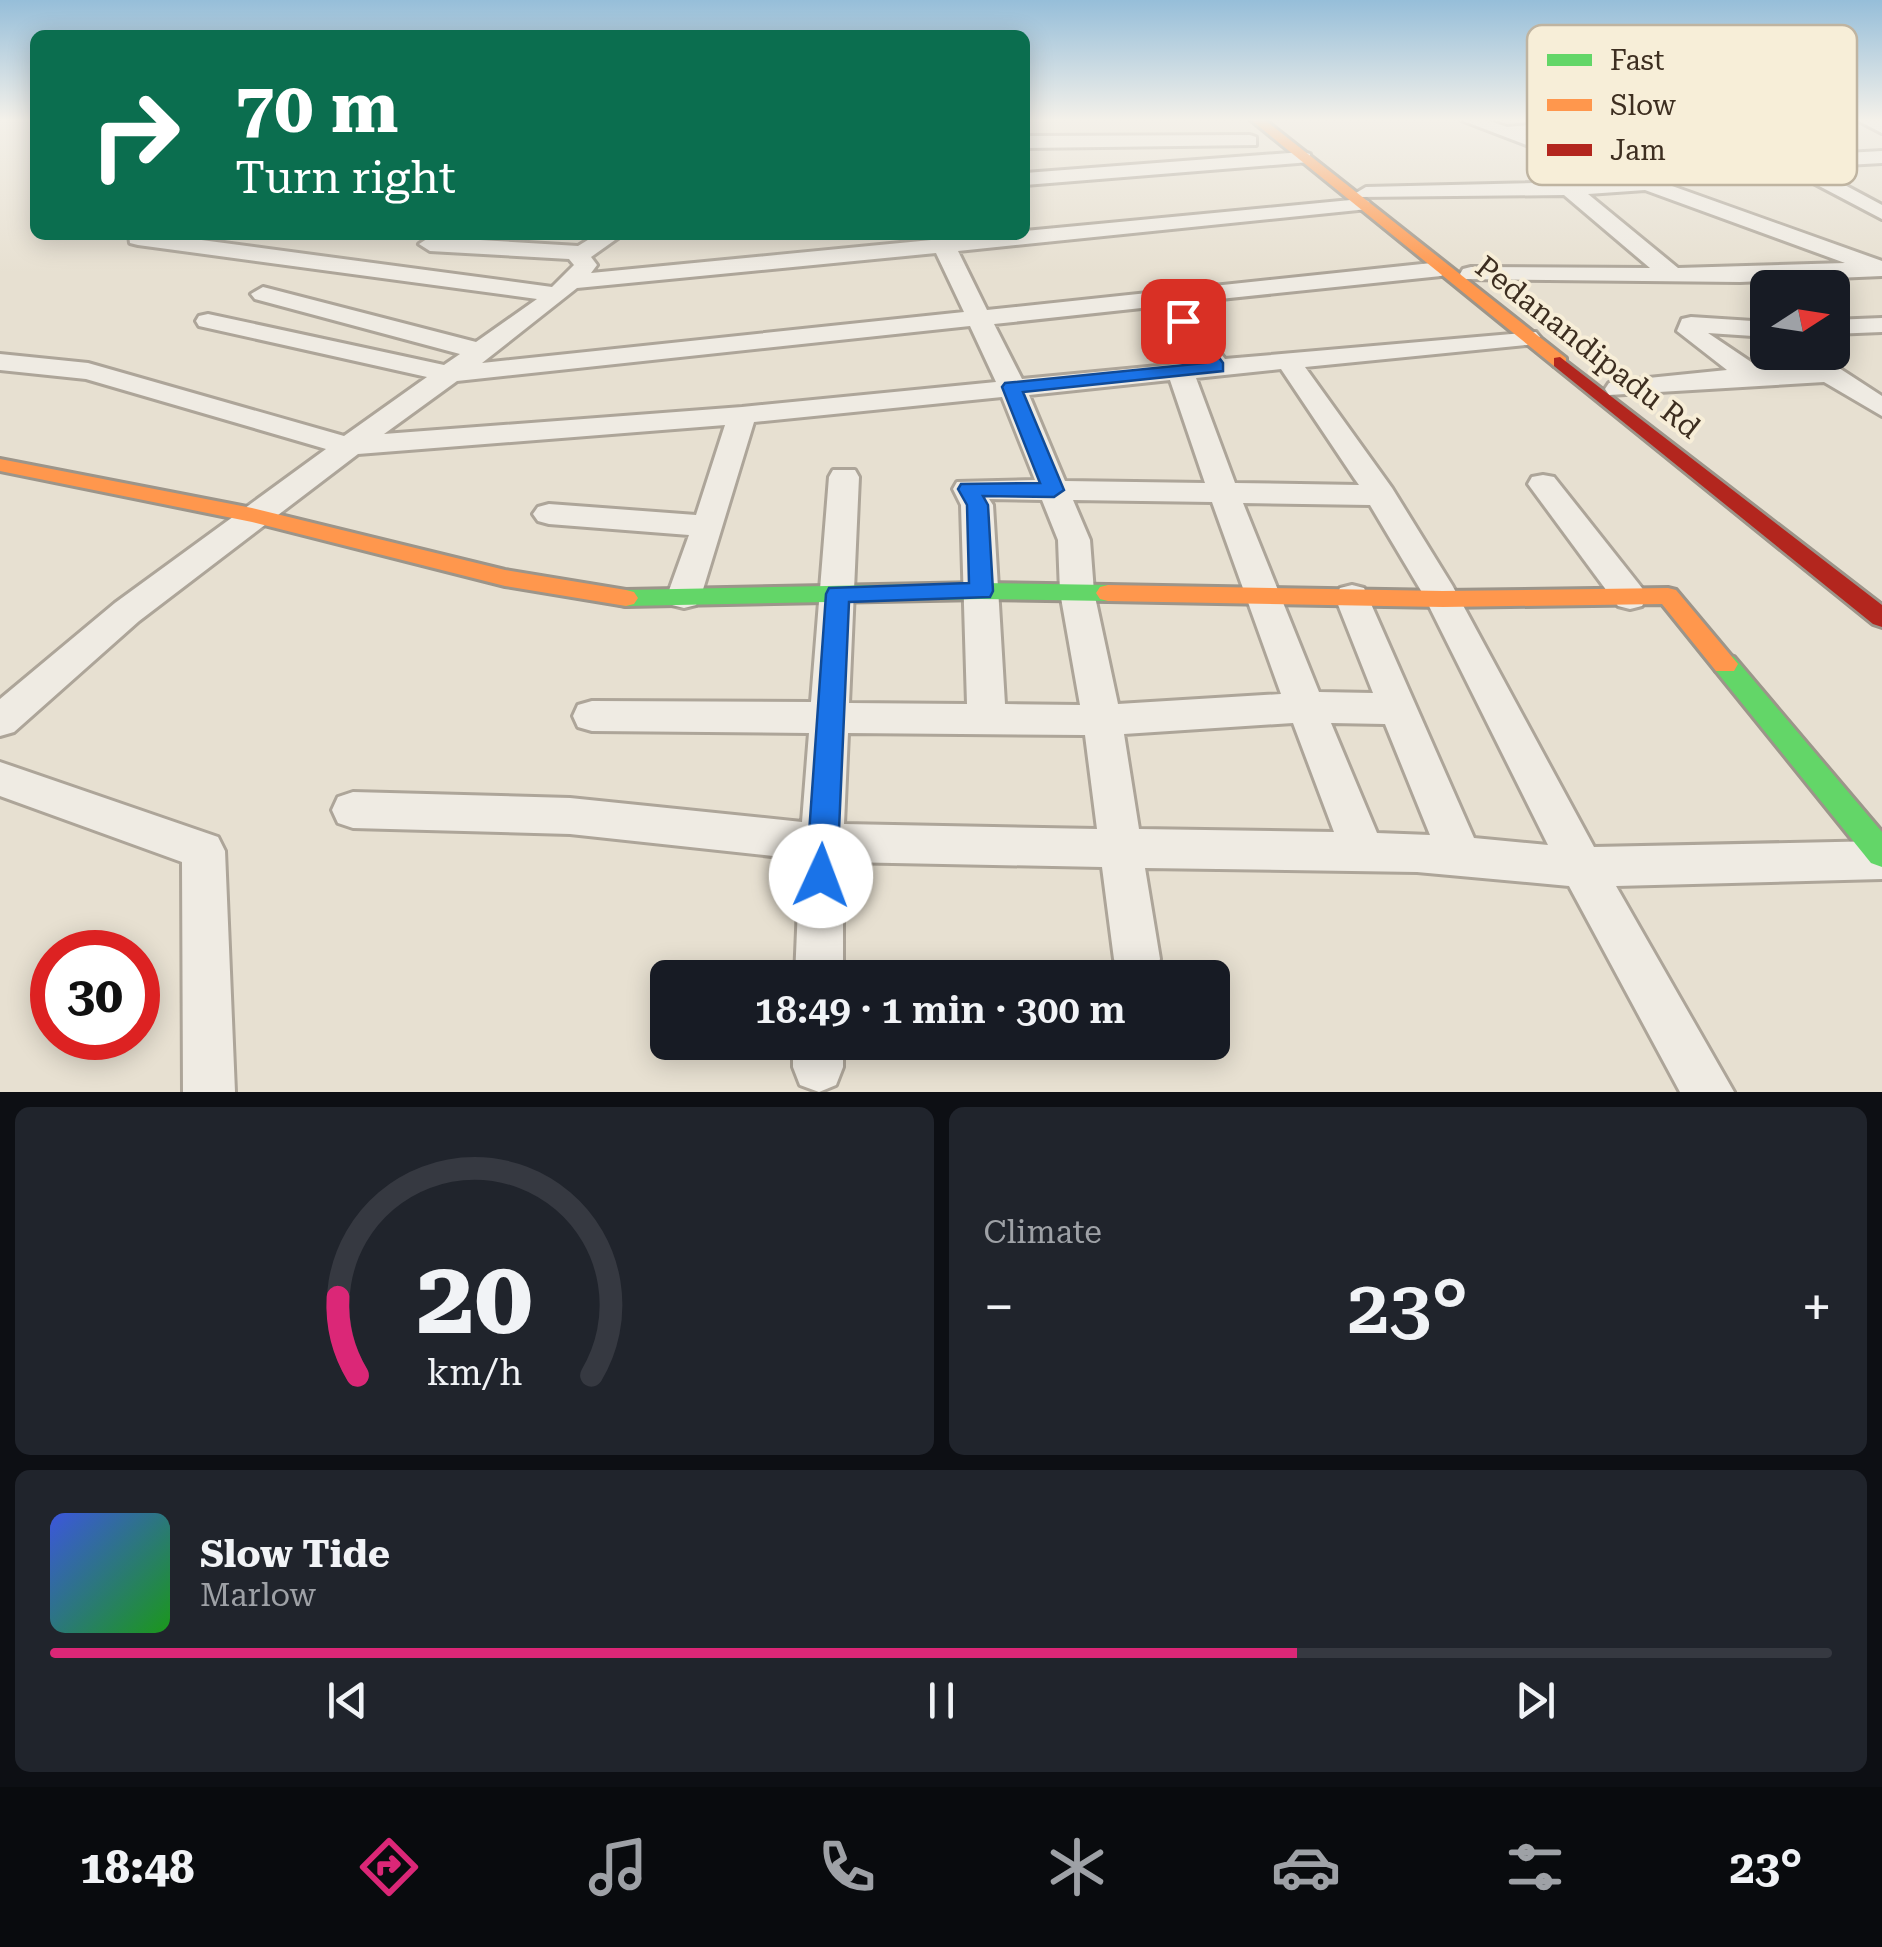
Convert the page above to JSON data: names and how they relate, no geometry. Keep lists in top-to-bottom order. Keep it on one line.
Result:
{"streets":{"main road":["Pedanandipadu Rd"]},"legend":["Fast","Slow","Jam"],"north":"right","page":{"turn":["70 m","Turn right"],"limit":"30","trip":"18:49 · 1 min · 300 m","tile":"Climate","heat":["−","23°","+"],"song":["Slow Tide","Marlow"],"tabs":["18:48","23°"],"gauge":["20","km/h"]}}
